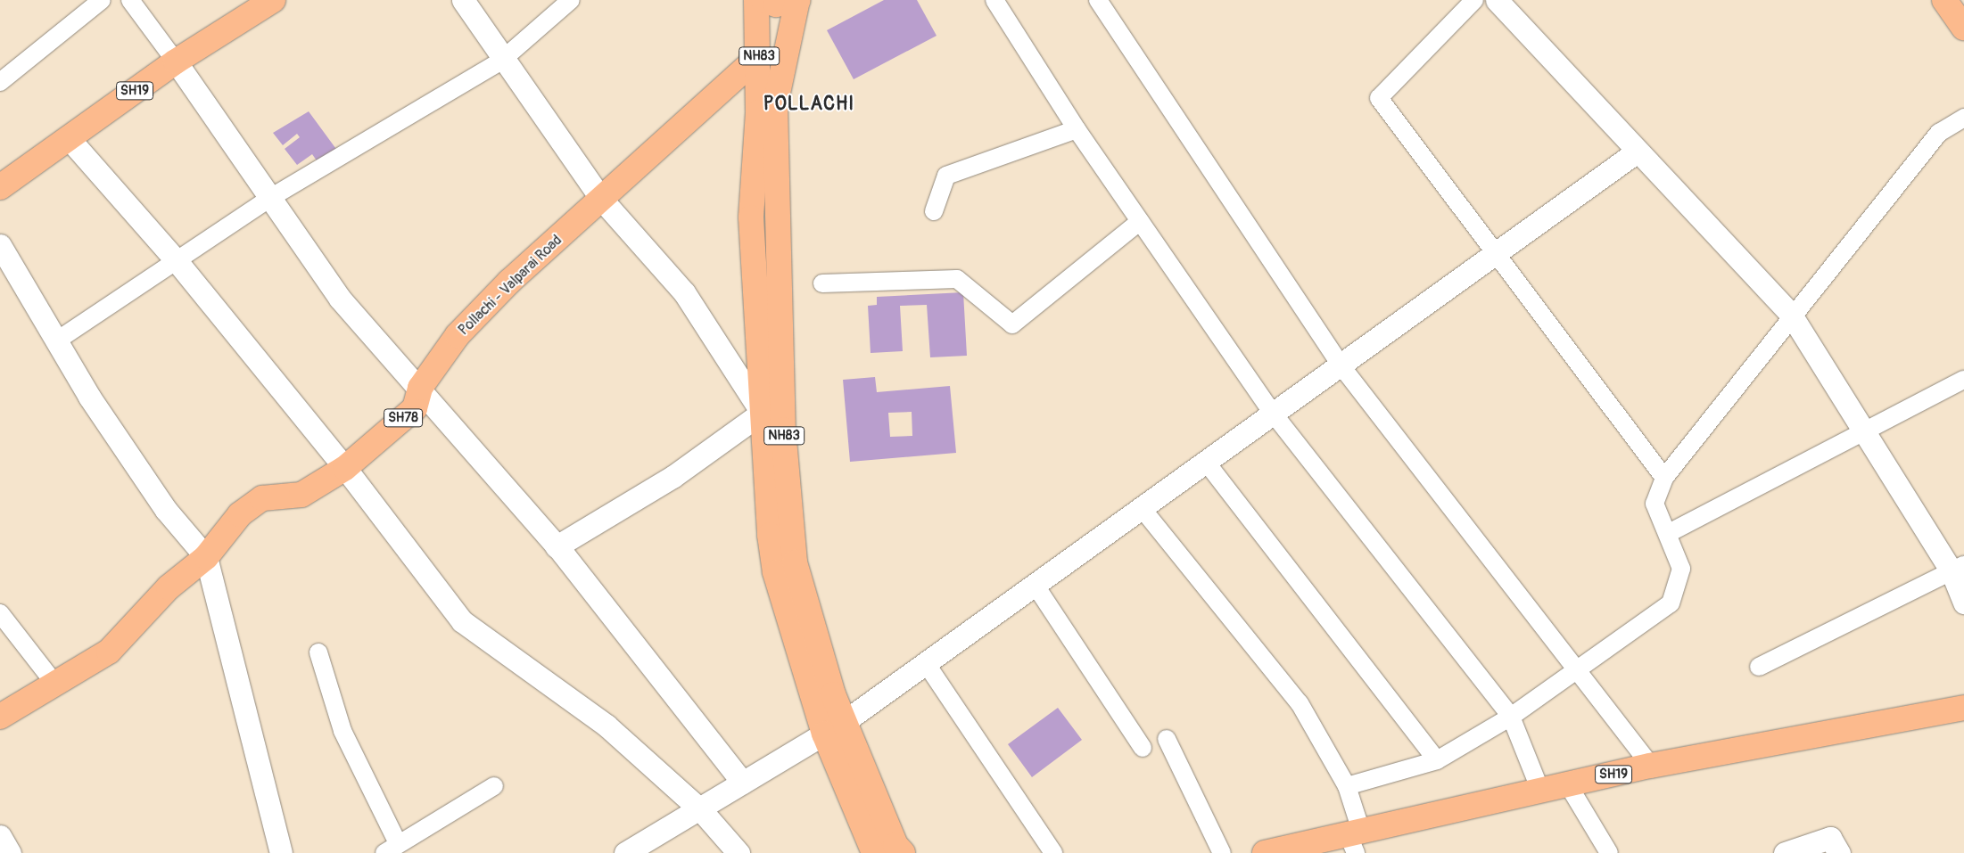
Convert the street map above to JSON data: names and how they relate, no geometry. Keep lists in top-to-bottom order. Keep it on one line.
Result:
{"streets":{"main road":["NH83","SH19","Pollachi - Valparai Road","SH78"]},"crossings":[["NH83","Pollachi - Valparai Road"]],"districts":["POLLACHI"]}
